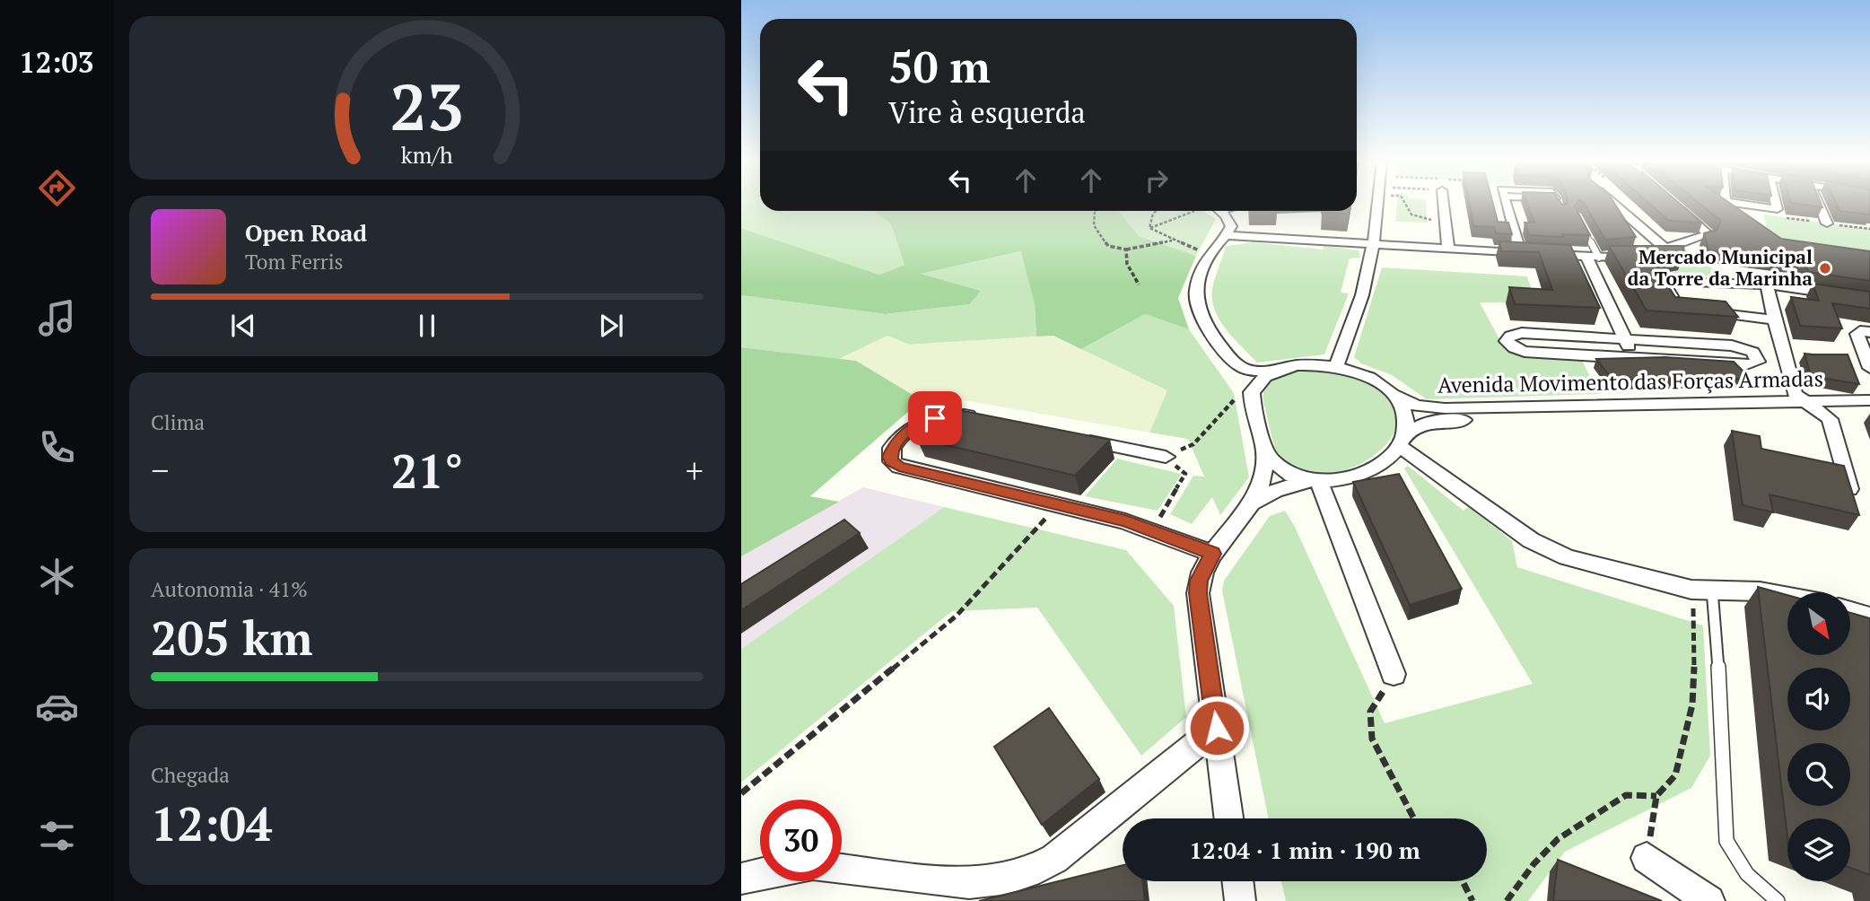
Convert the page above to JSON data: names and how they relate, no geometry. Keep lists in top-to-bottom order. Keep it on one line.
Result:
{"streets":{"street":["Avenida Movimento das Forças Armadas"]},"places":["Mercado Municipal da Torre da Marinha"],"north":"bottom right","page":{"tabs":"12:03","turn":["50 m","Vire à esquerda"],"song":["Open Road","Tom Ferris"],"tile":["Clima",["Autonomia · 41%","205 km"],["Chegada","12:04"]],"heat":["−","21°","+"],"limit":"30","trip":"12:04 · 1 min · 190 m","gauge":["23","km/h"]}}
